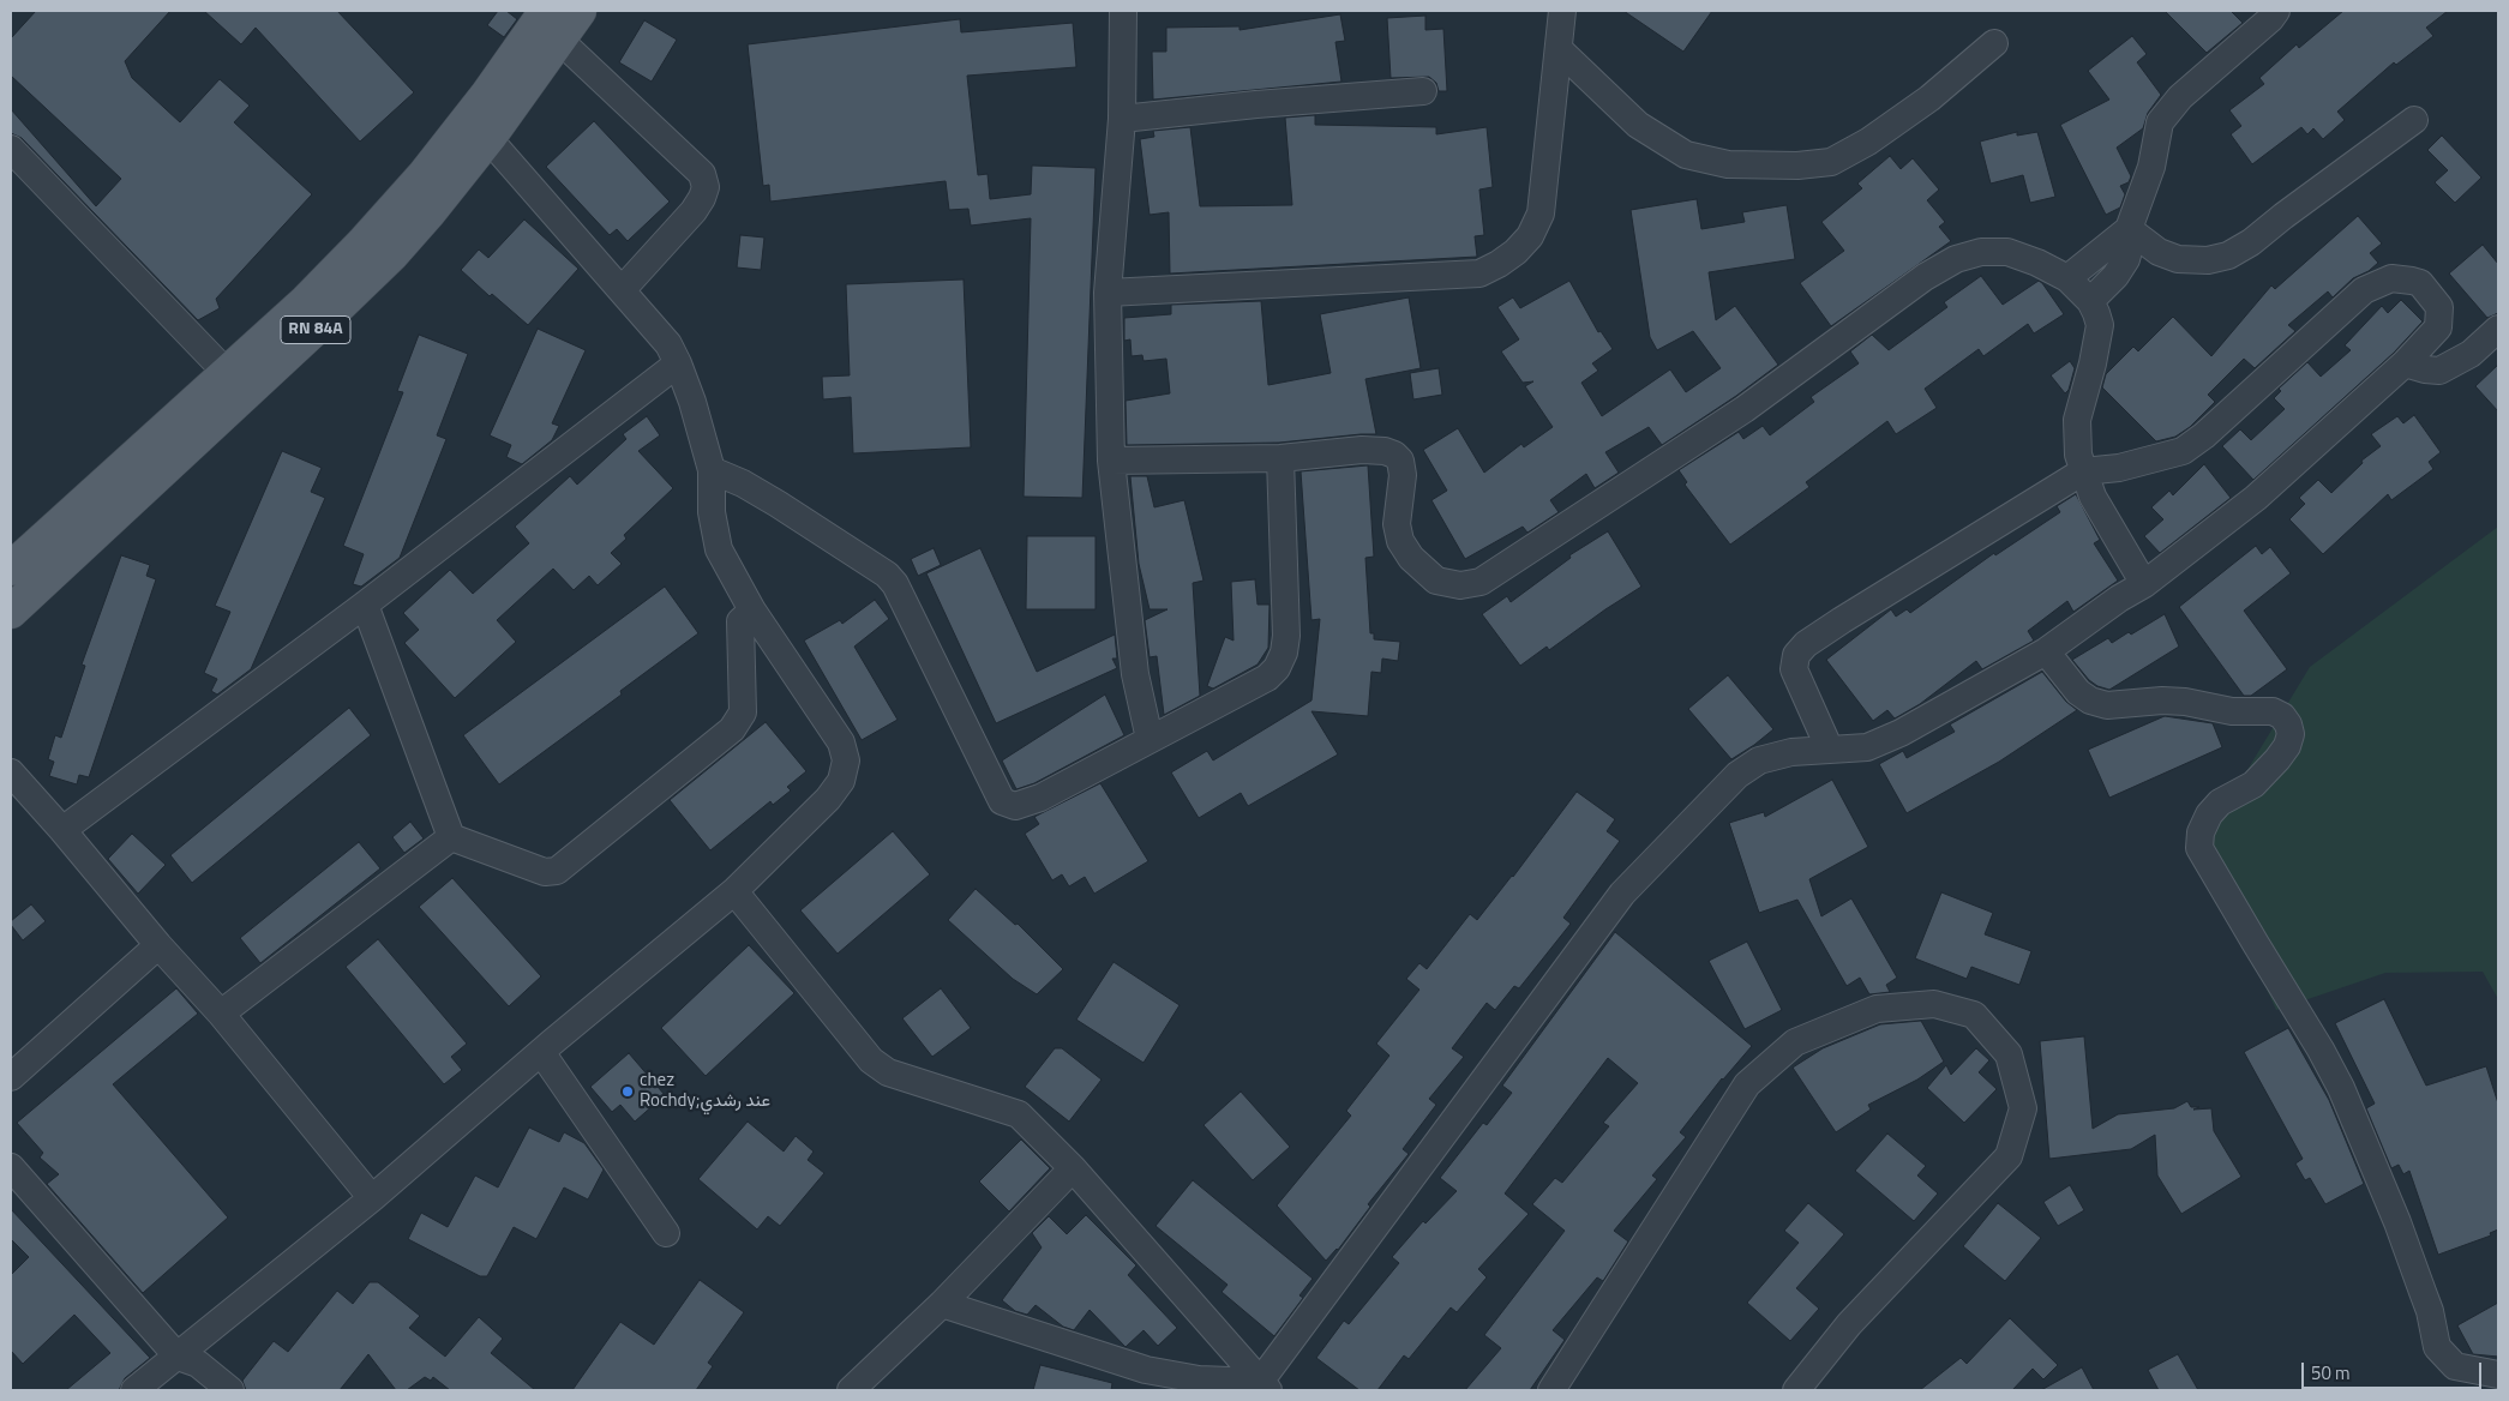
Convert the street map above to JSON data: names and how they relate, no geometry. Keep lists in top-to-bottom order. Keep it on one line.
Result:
{"streets":{"main road":["RN 84A"]},"places":["chez Rochdy;عند رشدي"],"scale_bar":"50 m"}
